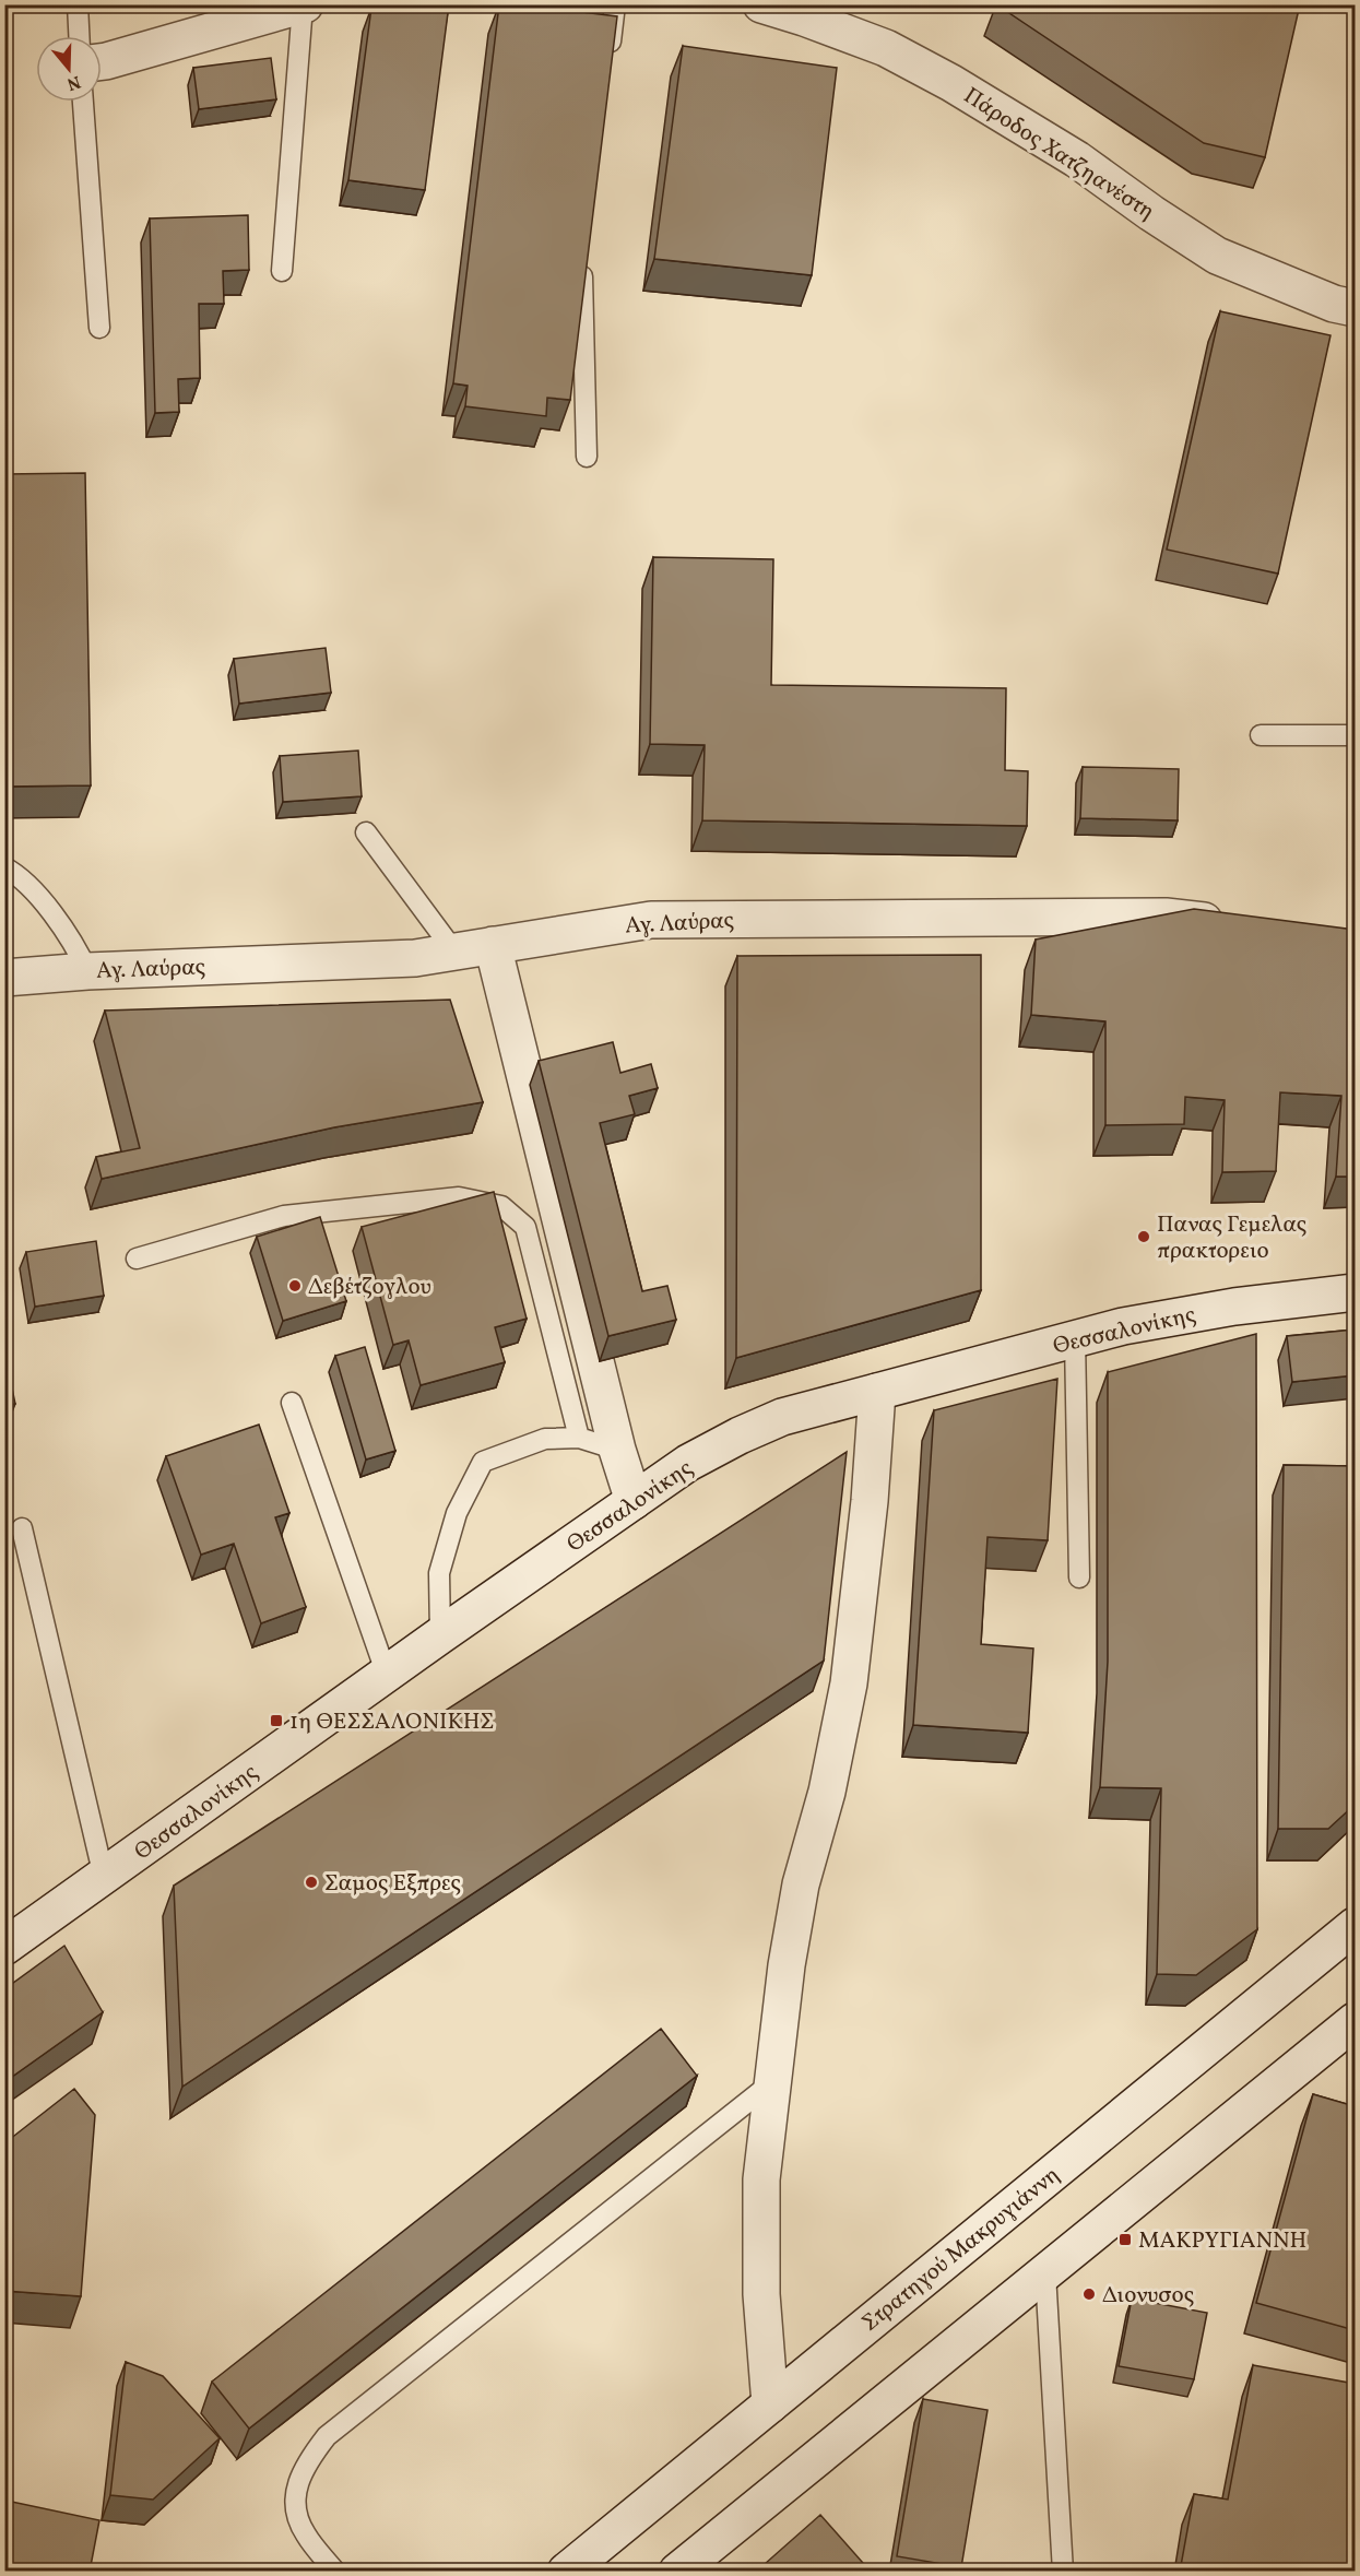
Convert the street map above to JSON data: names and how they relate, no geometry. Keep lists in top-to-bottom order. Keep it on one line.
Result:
{"streets":{"street":["Πάροδος Χατζηανέστη","Αγ. Λαύρας","Θεσσαλονίκης","Στρατηγού Μακρυγιάννη"]},"places":{"other":["Πανας Γεμελας πρακτορειο","Δεβέτζογλου","Σαμος Εξπρες","Διονυσος"],"transit":["1η ΘΕΣΣΑΛΟΝΙΚΗΣ","ΜΑΚΡΥΓΙΑΝΝΗ"]},"north":"bottom"}
